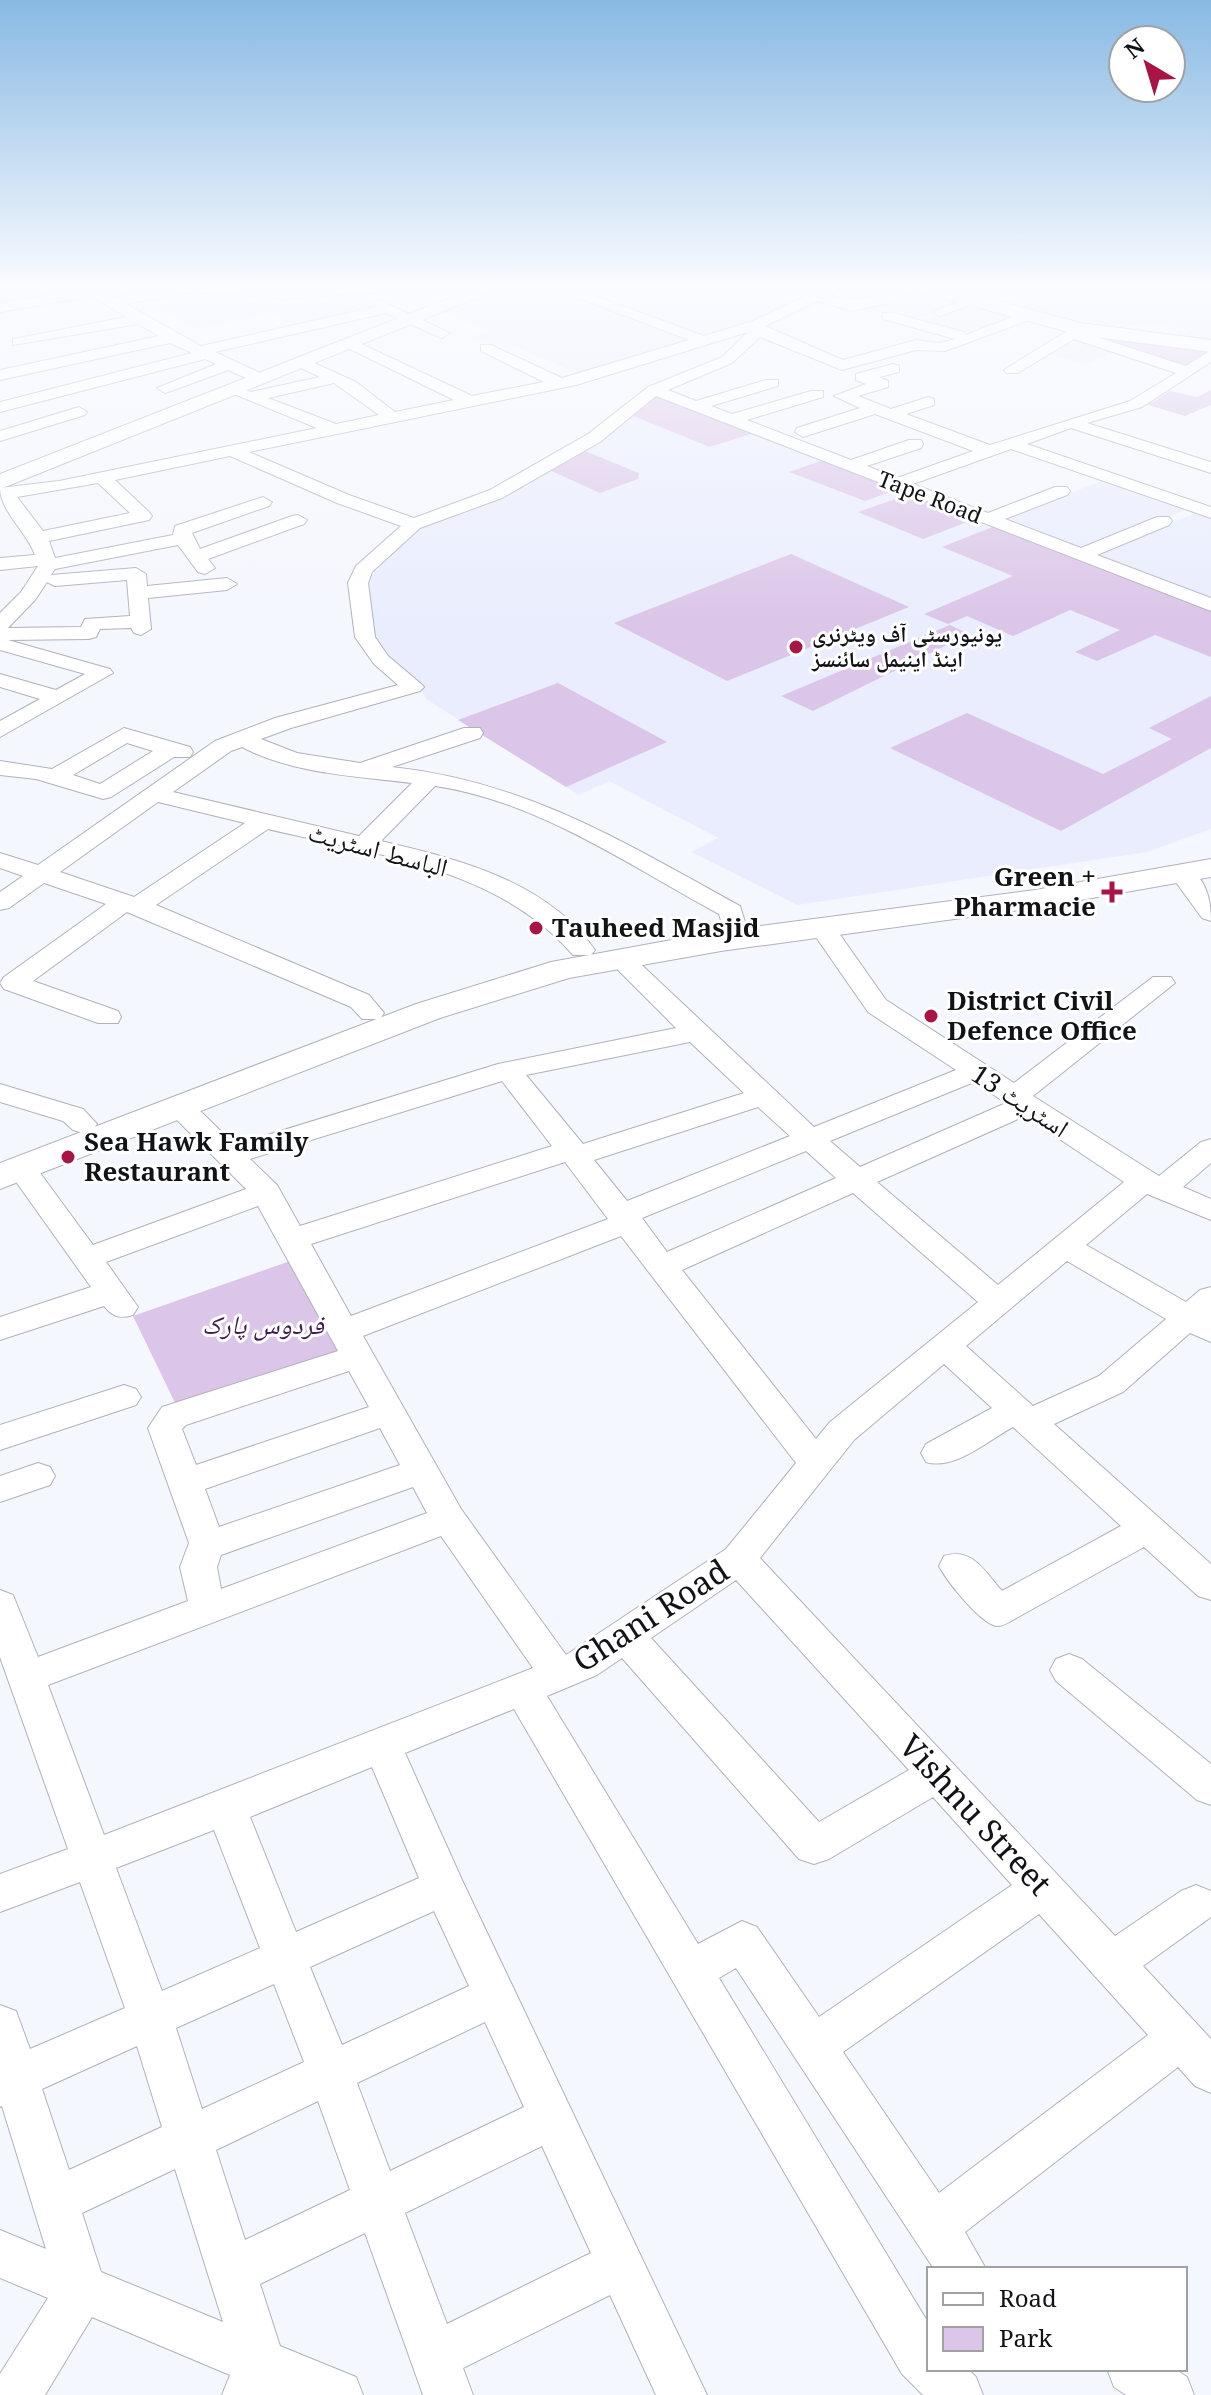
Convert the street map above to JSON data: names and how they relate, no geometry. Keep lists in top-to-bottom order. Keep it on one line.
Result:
{"streets":{"street":["Tape Road","الباسط اسٹریٹ","اسٹریٹ 13","Ghani Road","Vishnu Street"]},"crossings":[["اسٹریٹ 13","Ghani Road"],["Ghani Road","Vishnu Street"]],"parks":["فردوس پارک"],"places":{"other":["یونیورسٹی آف ویٹرنری اینڈ اینیمل سائنسز","Tauheed Masjid","District Civil Defence Office","Sea Hawk Family Restaurant"],"health":["Green + Pharmacie"]},"legend":["Road","Park"],"north":"top left"}
